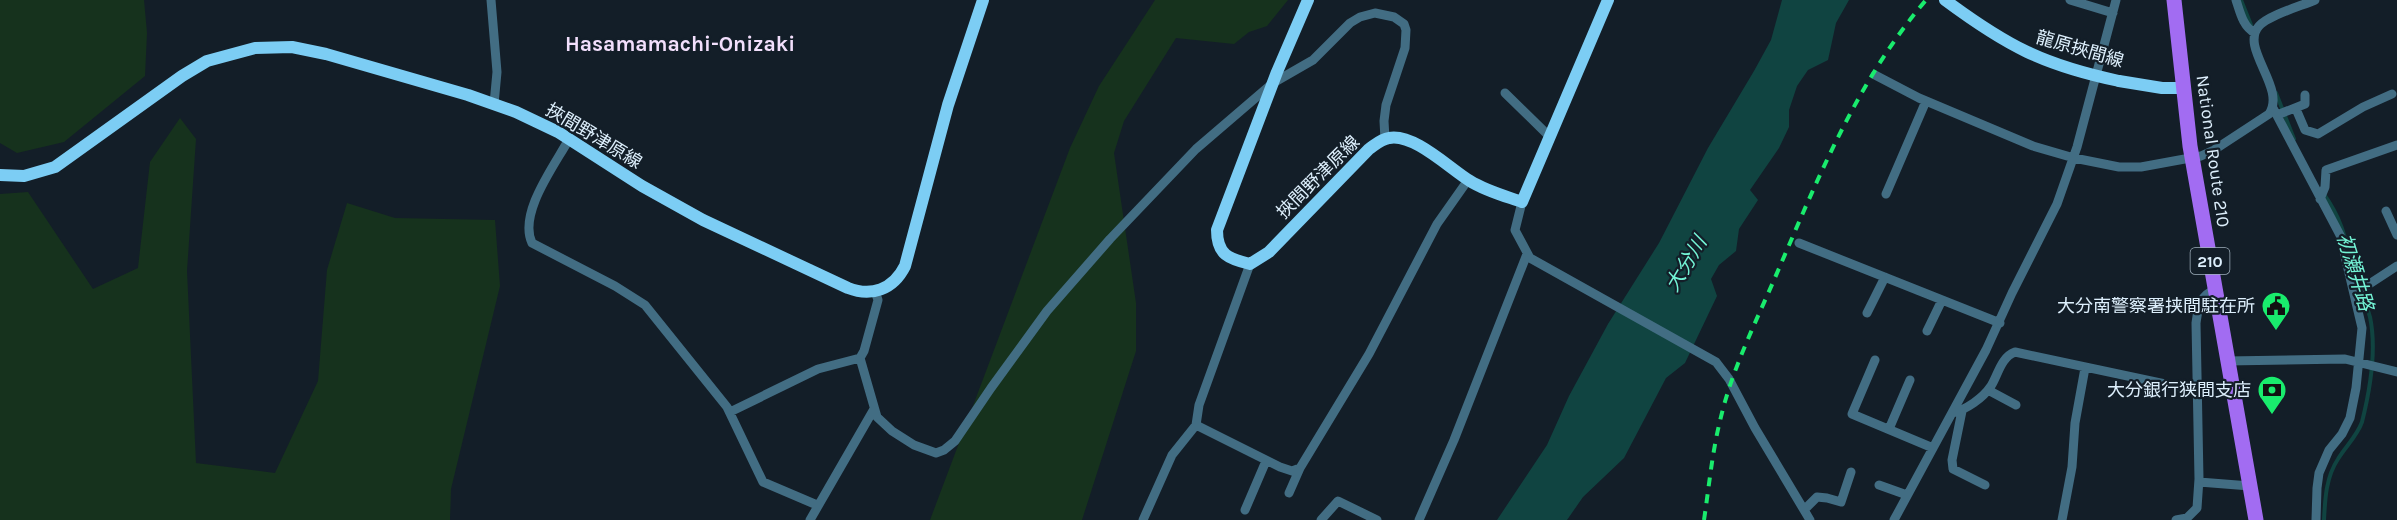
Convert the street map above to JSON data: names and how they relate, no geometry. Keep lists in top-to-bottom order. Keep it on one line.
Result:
{"streets":{"highway":["National Route 210","210"],"main road":["龍原挾間線","挾間野津原線"]},"crossings":[["龍原挾間線","National Route 210"]],"districts":["Hasamamachi-Onizaki"],"water":["大分川","初瀬井路"],"places":{"public building":["大分南警察署挟間駐在所"],"bank":["大分銀行狭間支店"]}}
